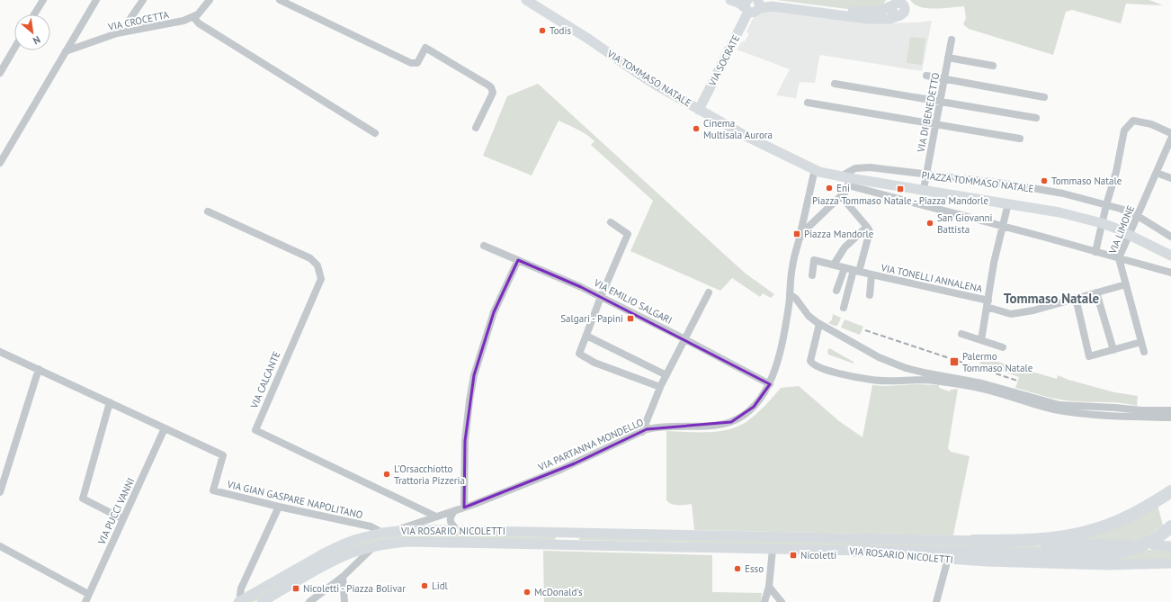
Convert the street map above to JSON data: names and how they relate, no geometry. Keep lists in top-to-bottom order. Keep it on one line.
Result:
{"streets":{"main road":["VIA SOCRATE","VIA TOMMASO NATALE","PIAZZA TOMMASO NATALE","VIA ROSARIO NICOLETTI"],"street":["VIA CROCETTA","VIA DI BENEDETTO","VIA LIMONE","VIA TONELLI ANNALENA","VIA EMILIO SALGARI","VIA CALCANTE","VIA PARTANNA MONDELLO","VIA GIAN GASPARE NAPOLITANO","VIA PUCCI VANNI"]},"crossings":[["VIA SOCRATE","VIA TOMMASO NATALE"],["VIA TOMMASO NATALE","PIAZZA TOMMASO NATALE"],["VIA DI BENEDETTO","PIAZZA TOMMASO NATALE"],["PIAZZA TOMMASO NATALE","VIA LIMONE"],["VIA LIMONE","VIA TONELLI ANNALENA"],["VIA EMILIO SALGARI","VIA PARTANNA MONDELLO"],["VIA CALCANTE","VIA PARTANNA MONDELLO"],["VIA PARTANNA MONDELLO","VIA ROSARIO NICOLETTI"],["VIA GIAN GASPARE NAPOLITANO","VIA PUCCI VANNI"],["VIA GIAN GASPARE NAPOLITANO","VIA ROSARIO NICOLETTI"]],"districts":["Tommaso Natale"],"places":{"other":["Todis","Cinema Multisala Aurora","Tommaso Natale","Eni","San Giovanni Battista","L'Orsacchiotto Trattoria Pizzeria","Esso","Lidl","McDonald's"],"transit":["Piazza Tommaso Natale - Piazza Mandorle","Piazza Mandorle","Salgari - Papini","Palermo Tommaso Natale","Nicoletti","Nicoletti - Piazza Bolivar"]},"north":"bottom right"}
